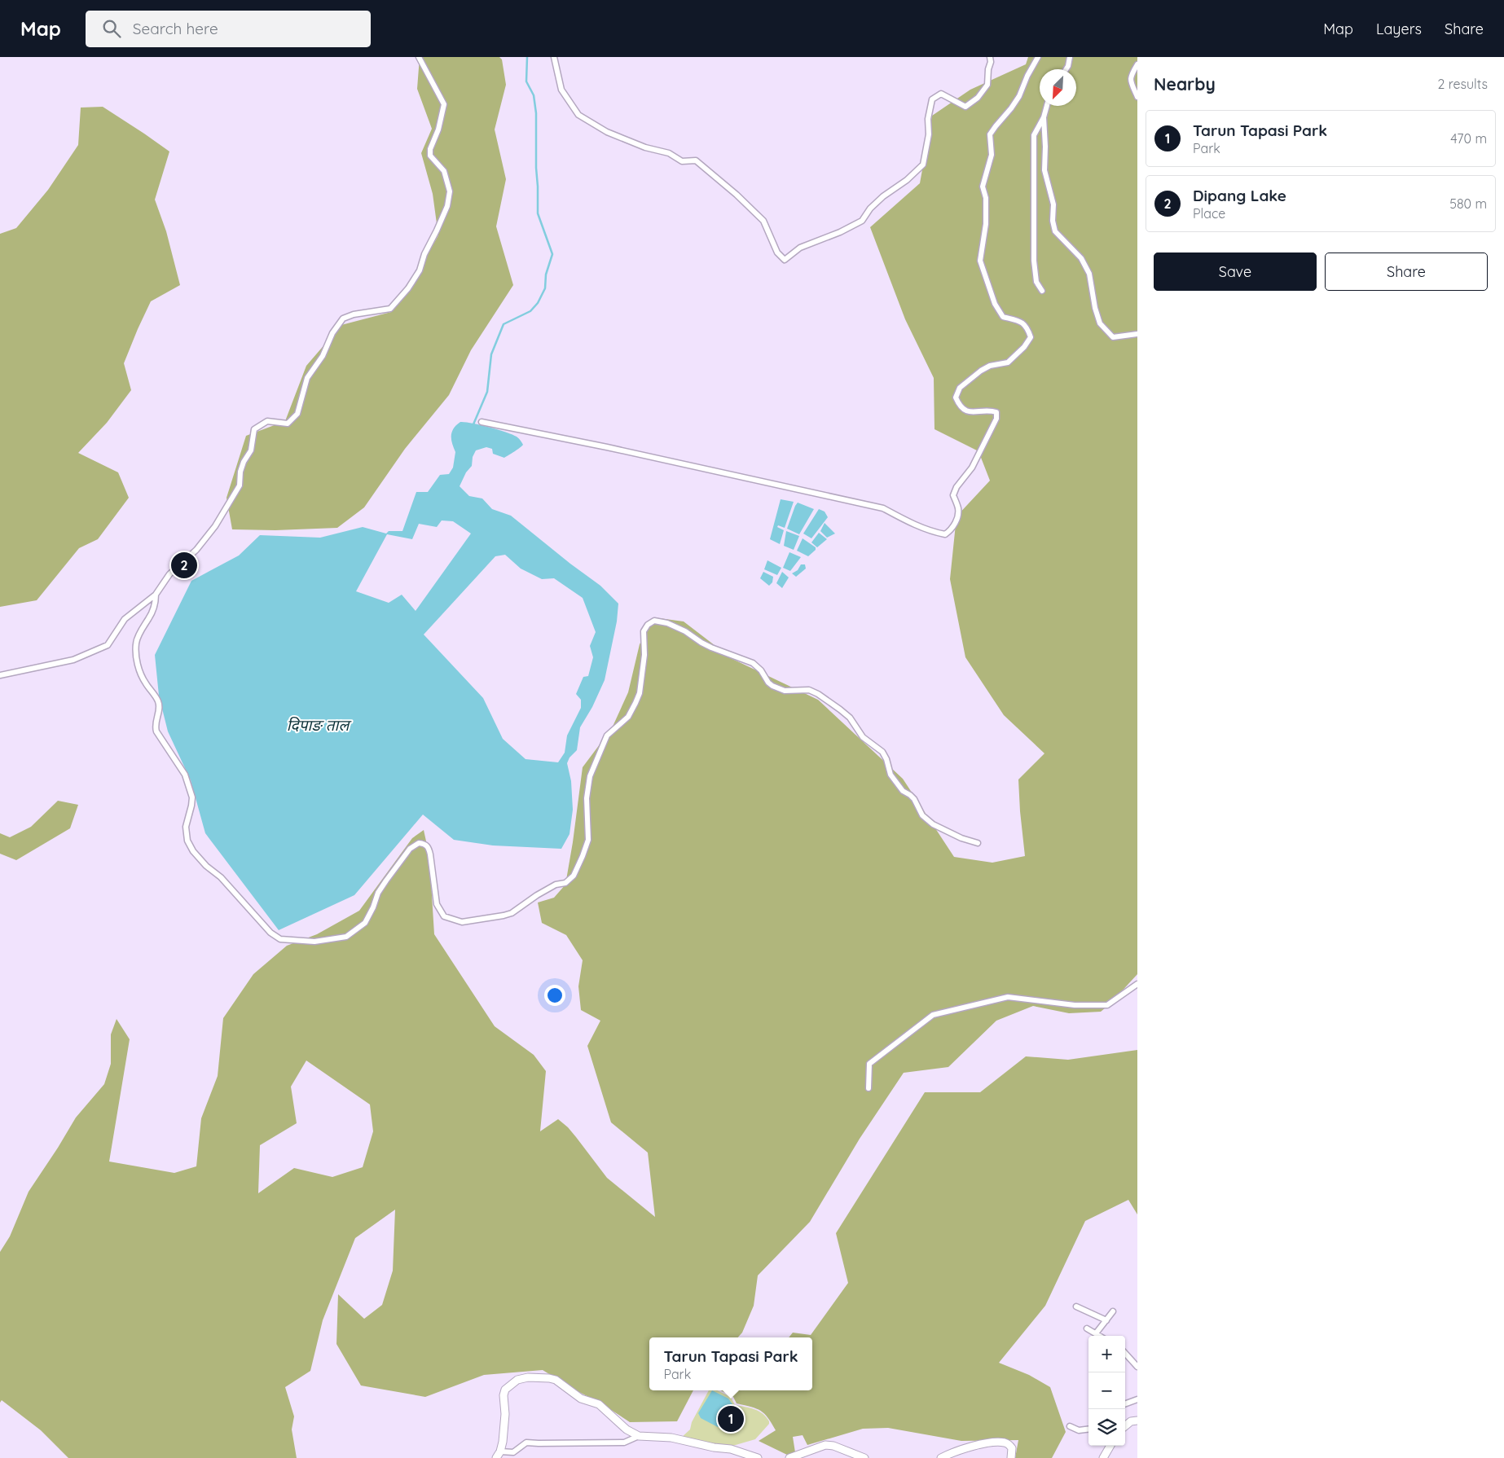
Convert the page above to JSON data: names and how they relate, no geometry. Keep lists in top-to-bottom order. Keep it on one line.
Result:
{"water":["दिपाङ ताल"],"north":"bottom left","page":{"header":"Map","search":"Search here","nav":["Map","Layers","Share"],"heading":["Nearby","2 results"],"list":[{"mark":"1","name":"Tarun Tapasi Park","note":"Park","value":"470 m"},{"mark":"2","name":"Dipang Lake","note":"Place","value":"580 m"}],"buttons":["Save","Share"],"pins":["2","1"],"map_buttons":["+","−"],"popup":["Tarun Tapasi Park","Park"]}}
